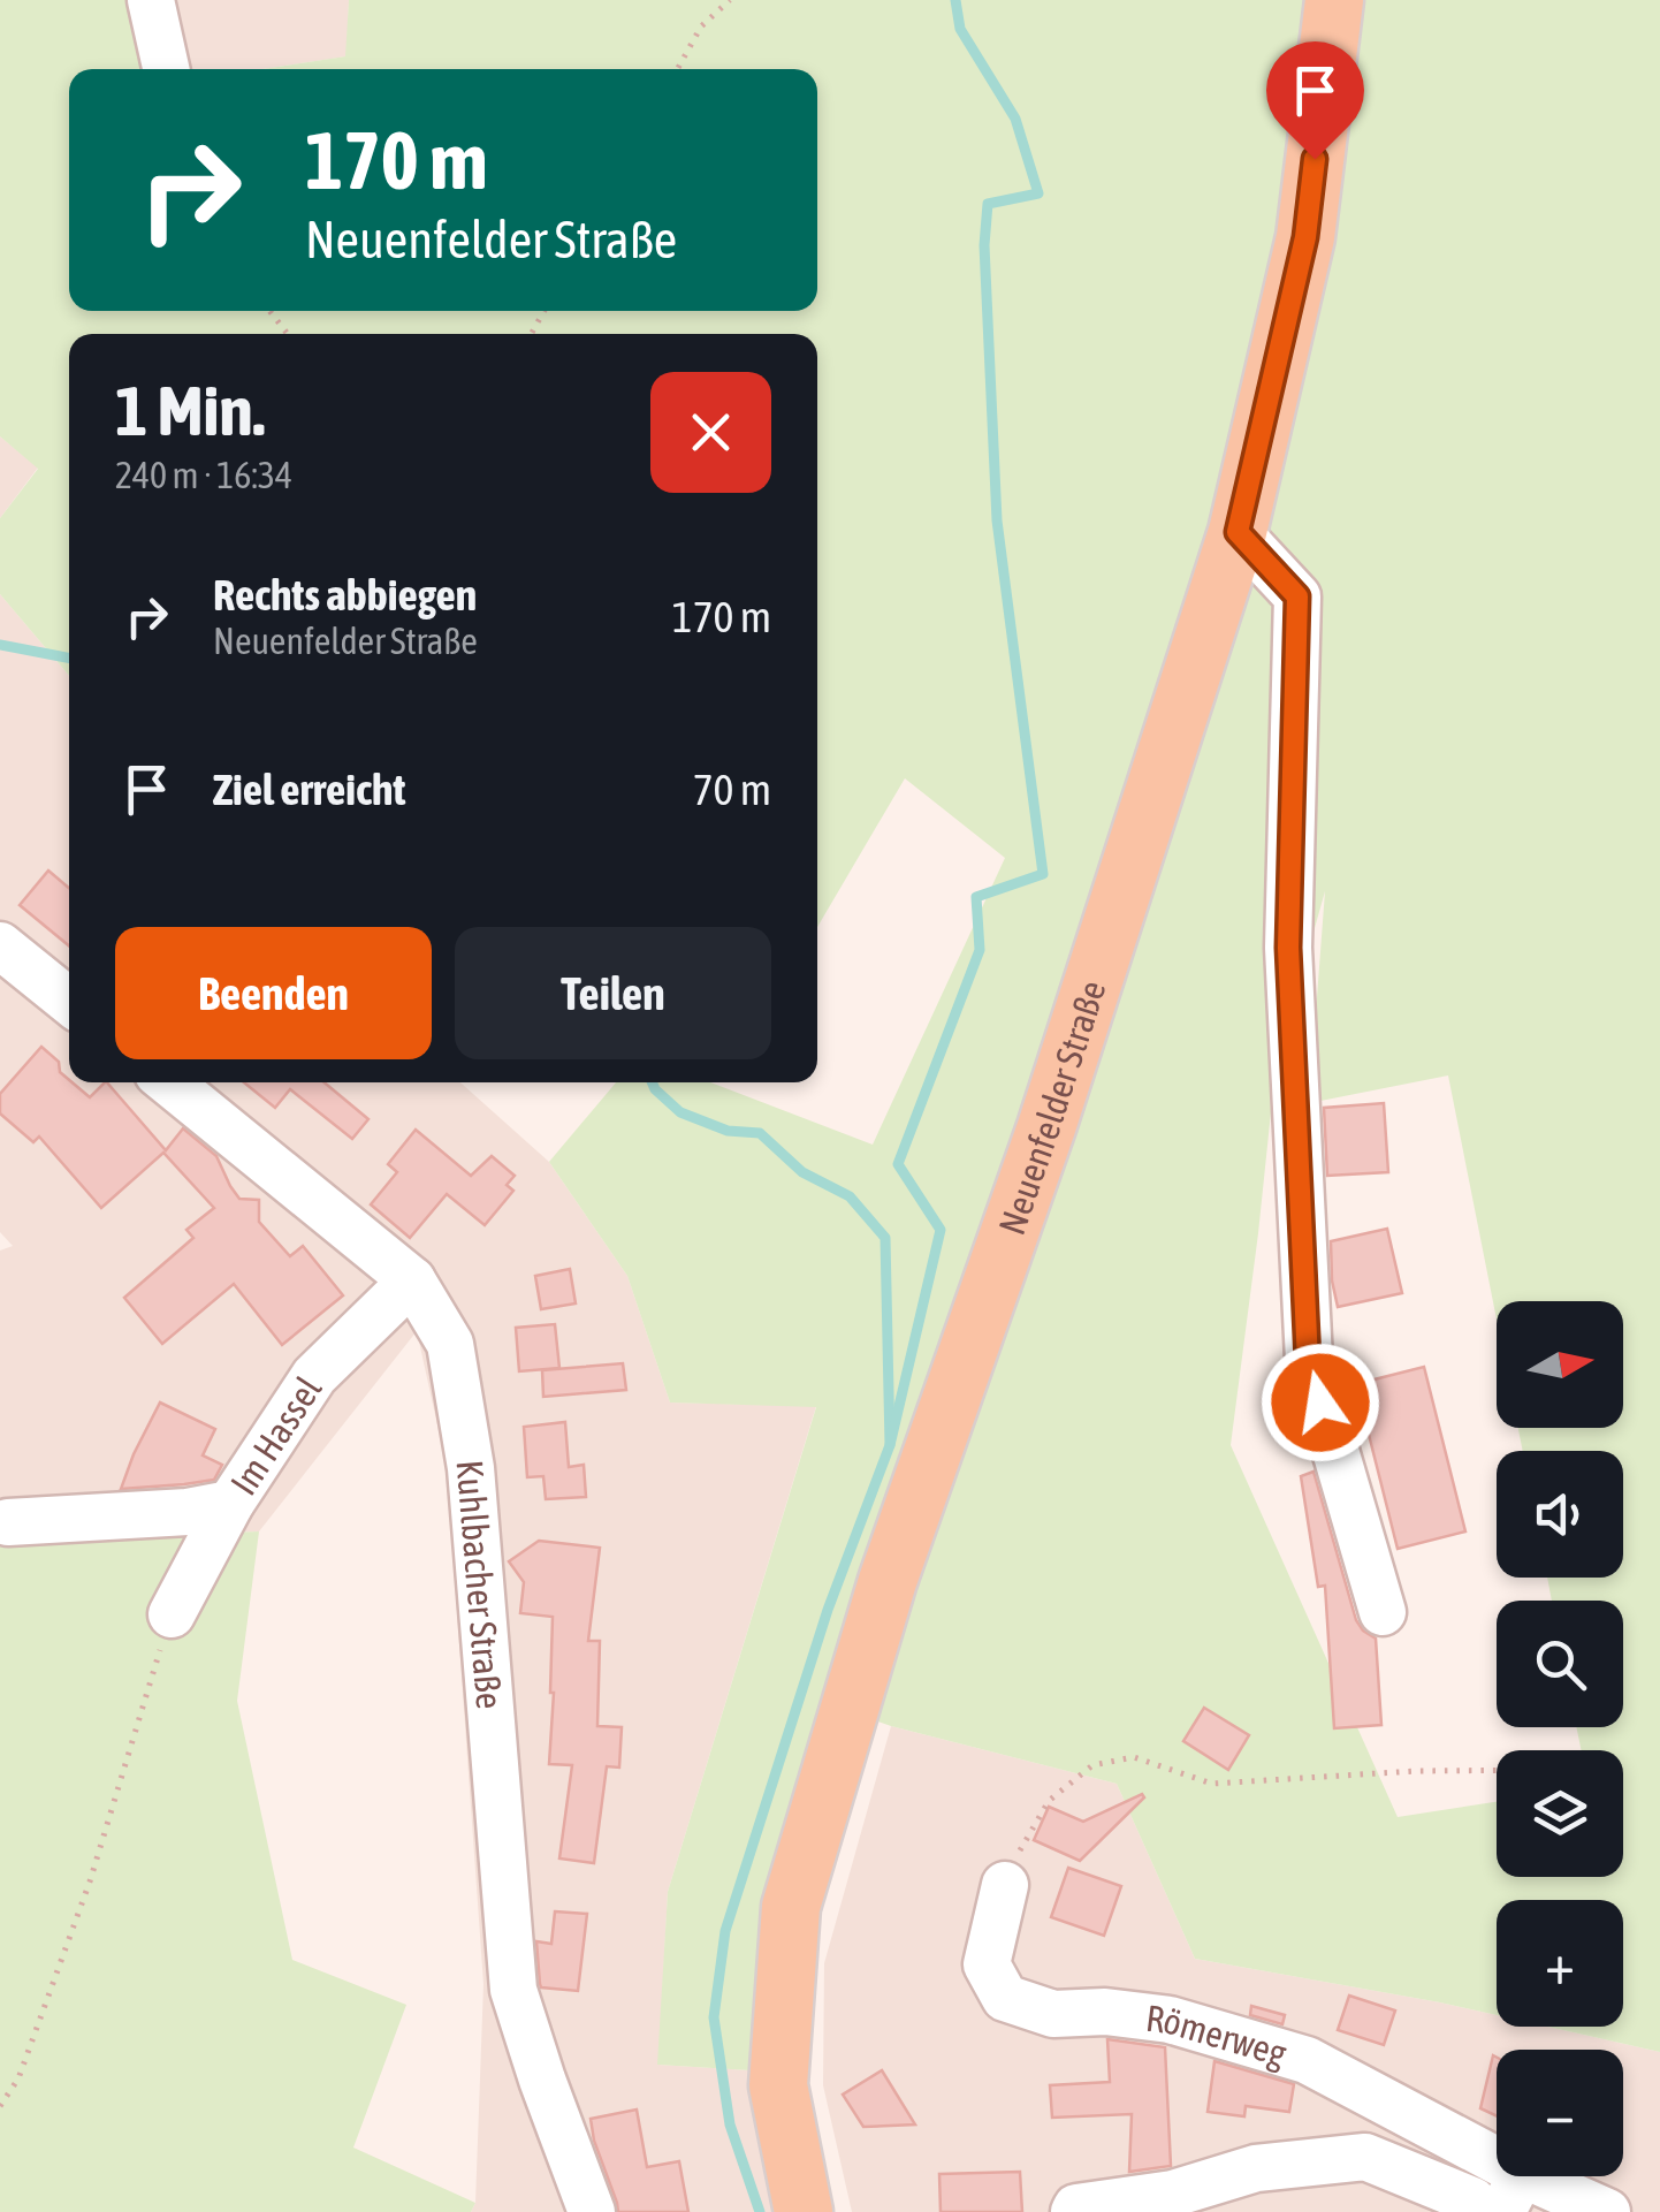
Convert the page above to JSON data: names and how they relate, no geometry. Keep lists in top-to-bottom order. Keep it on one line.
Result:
{"streets":{"main road":["Neuenfelder Straße"],"street":["Im Hassel","Kuhlbacher Straße","Römerweg"]},"crossings":[["Im Hassel","Kuhlbacher Straße"]],"north":"right","page":{"turn":["170 m","Neuenfelder Straße"],"heading":["1 Min.","240 m · 16:34"],"list":[{"name":"Rechts abbiegen","note":"Neuenfelder Straße","value":"170 m"},{"name":"Ziel erreicht","value":"70 m"}],"buttons":["Beenden","Teilen"],"map_buttons":["+","−"]}}
